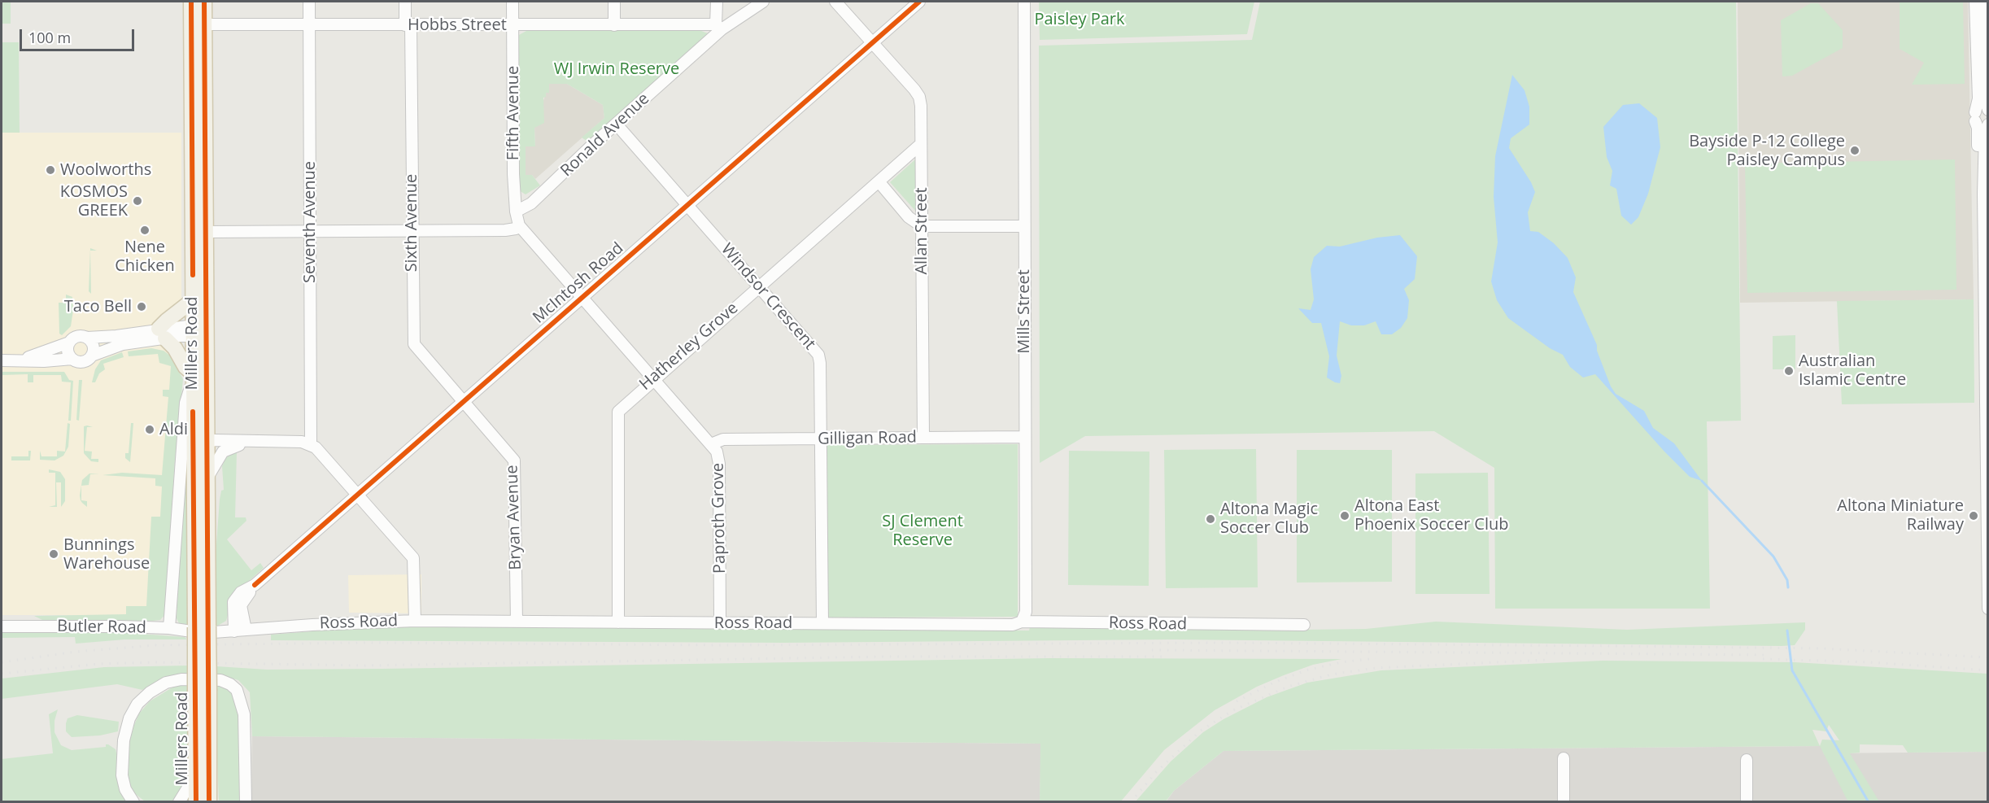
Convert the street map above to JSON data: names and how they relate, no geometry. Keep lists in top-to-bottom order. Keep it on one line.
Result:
{"streets":{"main road":["Millers Road"],"street":["Hobbs Street","Fifth Avenue","Ronald Avenue","Seventh Avenue","Sixth Avenue","Allan Street","McIntosh Road","Windsor Crescent","Mills Street","Hatherley Grove","Gilligan Road","Bryan Avenue","Paproth Grove","Ross Road","Butler Road"]},"crossings":[["Hobbs Street","Fifth Avenue"],["Hobbs Street","Ronald Avenue"],["Hobbs Street","Seventh Avenue"],["Hobbs Street","Sixth Avenue"],["Hobbs Street","Millers Road"],["Fifth Avenue","Ronald Avenue"],["Fifth Avenue","Paproth Grove"],["Ronald Avenue","Windsor Crescent"],["Sixth Avenue","McIntosh Road"],["Sixth Avenue","Bryan Avenue"],["Allan Street","McIntosh Road"],["Allan Street","Hatherley Grove"],["Allan Street","Gilligan Road"],["McIntosh Road","Windsor Crescent"],["McIntosh Road","Bryan Avenue"],["McIntosh Road","Paproth Grove"],["McIntosh Road","Ross Road"],["Windsor Crescent","Hatherley Grove"],["Windsor Crescent","Gilligan Road"],["Windsor Crescent","Ross Road"],["Mills Street","Gilligan Road"],["Mills Street","Ross Road"],["Millers Road","Ross Road"],["Millers Road","Butler Road"],["Hatherley Grove","Paproth Grove"],["Hatherley Grove","Ross Road"],["Gilligan Road","Paproth Grove"],["Bryan Avenue","Ross Road"],["Paproth Grove","Ross Road"],["Ross Road","Butler Road"]],"parks":["Paisley Park","WJ Irwin Reserve","SJ Clement Reserve"],"places":["Bayside P-12 College Paisley Campus","Woolworths","KOSMOS GREEK","Nene Chicken","Taco Bell","Australian Islamic Centre","Aldi","Altona East Phoenix Soccer Club","Altona Miniature Railway","Altona Magic Soccer Club","Bunnings Warehouse"],"scale_bar":"100 m"}
